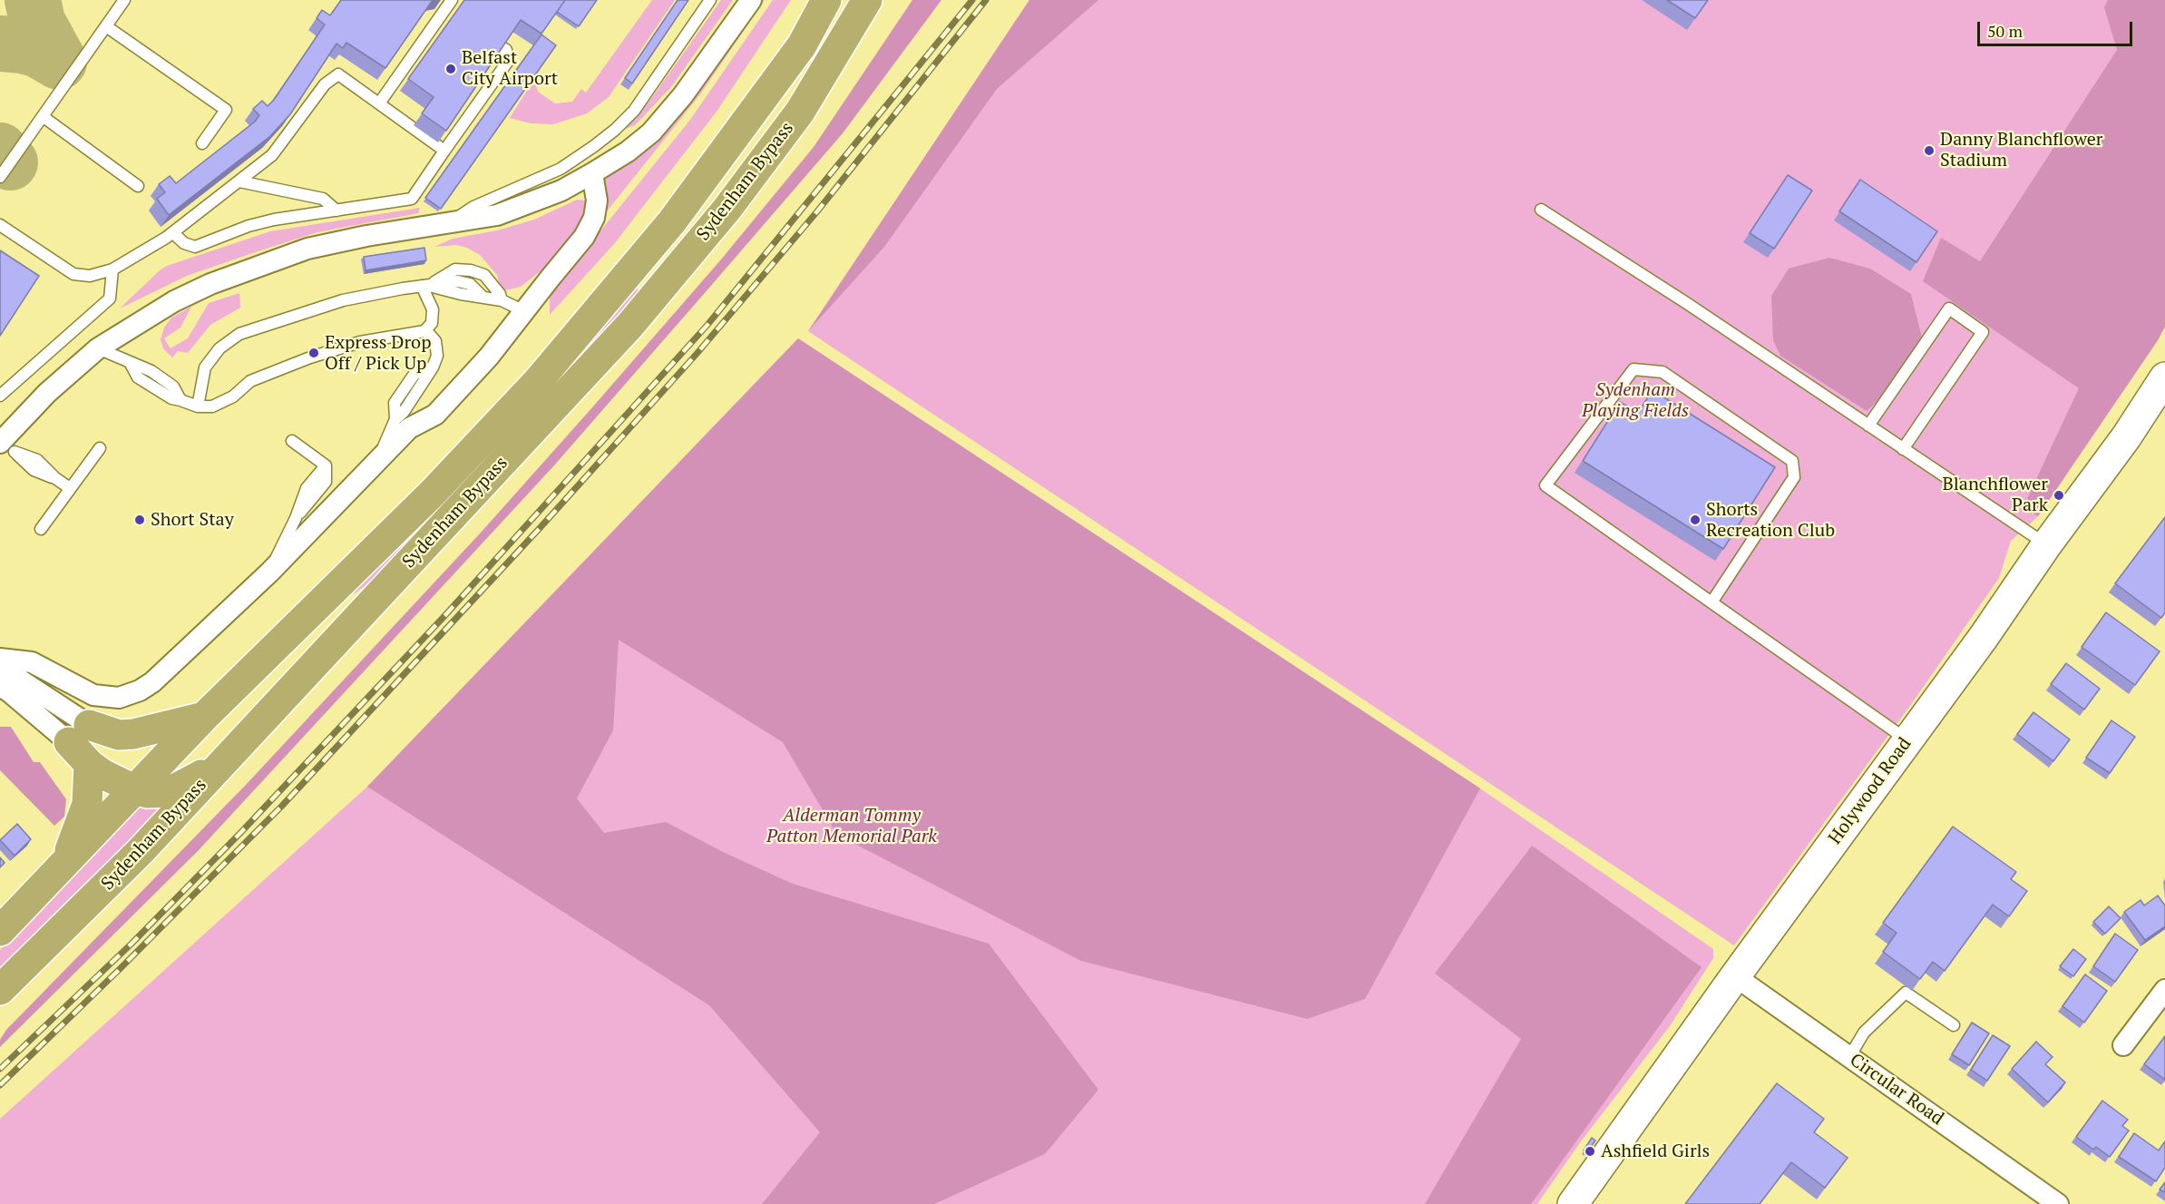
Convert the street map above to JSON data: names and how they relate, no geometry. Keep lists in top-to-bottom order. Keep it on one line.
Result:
{"streets":{"highway":["Sydenham Bypass"],"main road":["Holywood Road"],"street":["Circular Road"]},"crossings":[["Holywood Road","Circular Road"]],"parks":["Sydenham Playing Fields","Alderman Tommy Patton Memorial Park"],"places":["Belfast City Airport","Danny Blanchflower Stadium","Express Drop Off / Pick Up","Blanchflower Park","Short Stay","Shorts Recreation Club","Ashfield Girls"],"scale_bar":"50 m"}
